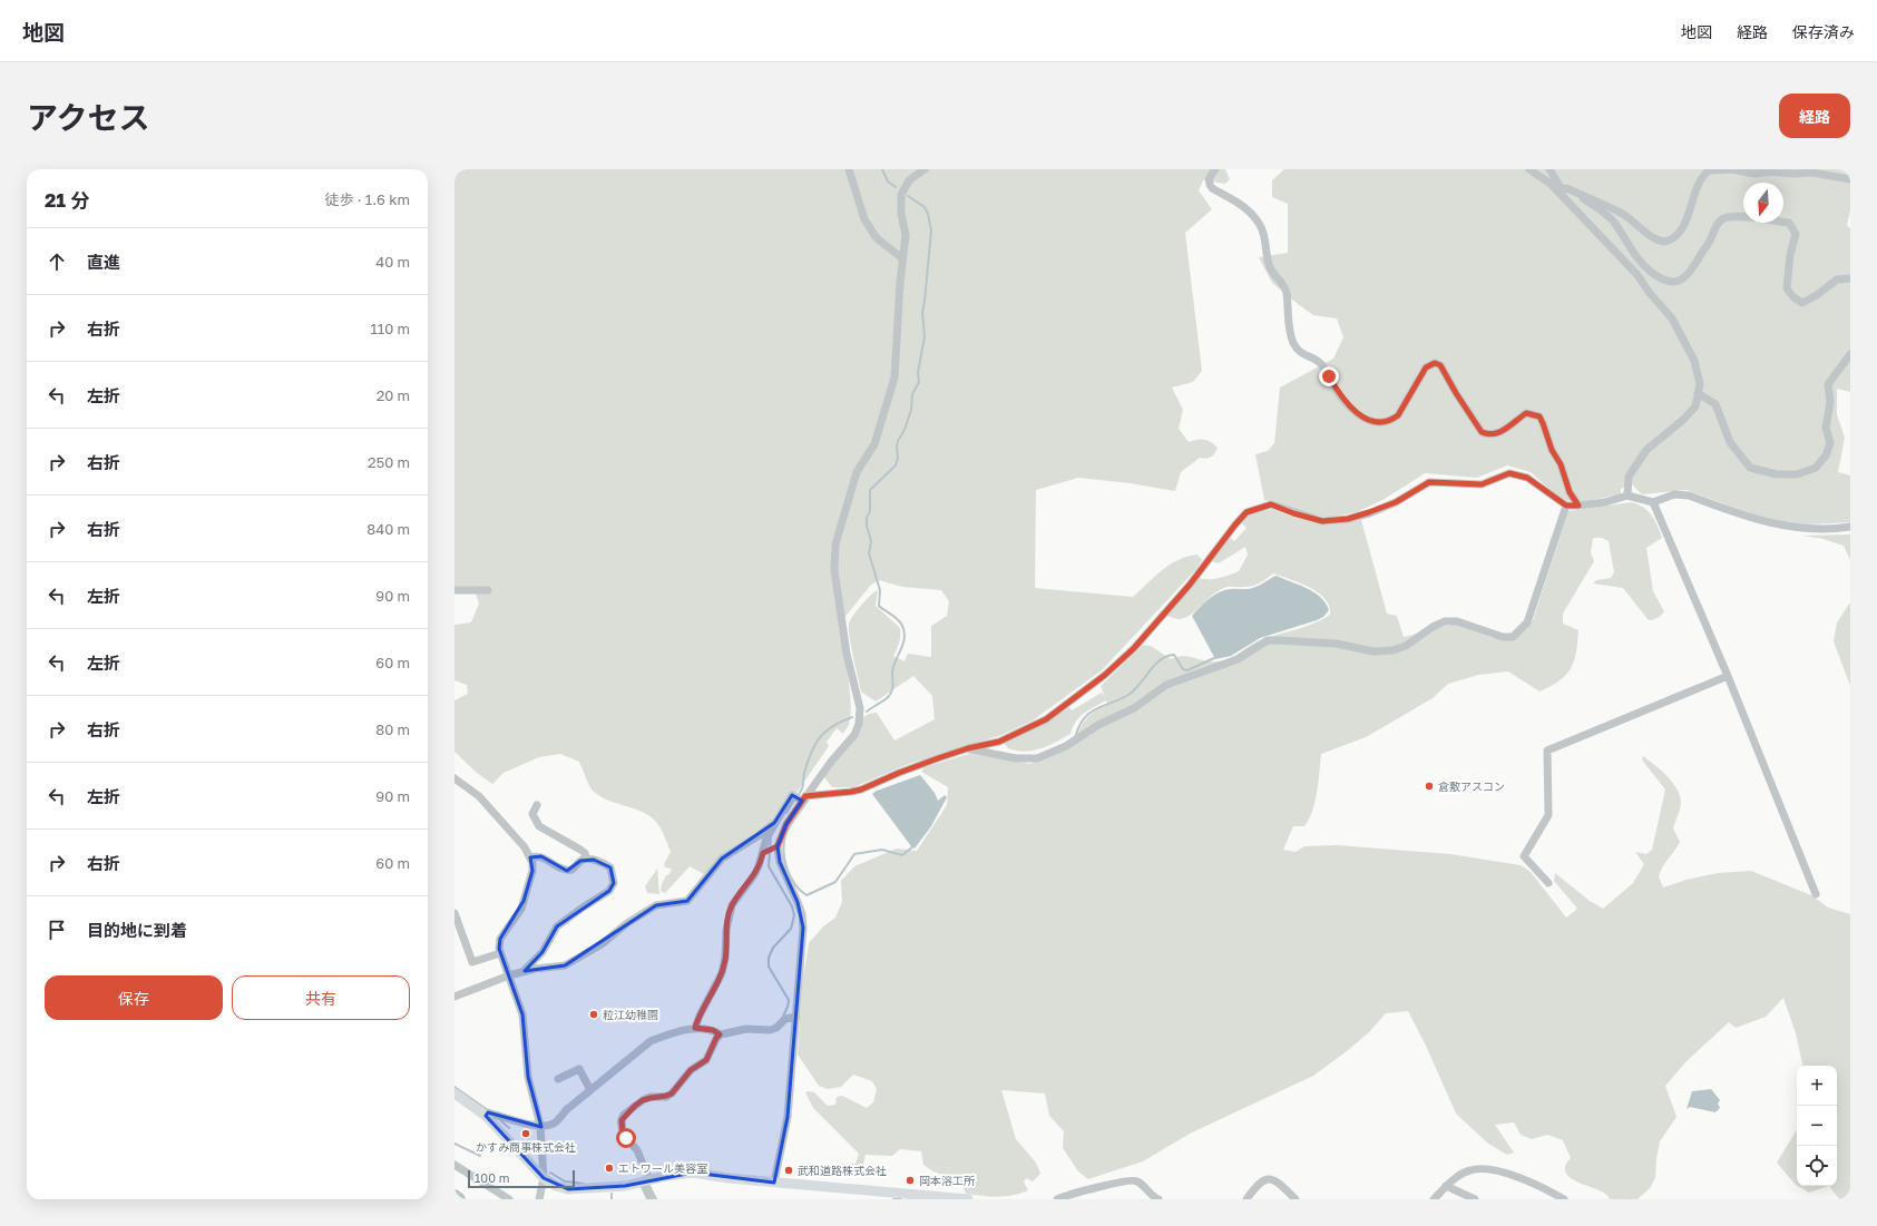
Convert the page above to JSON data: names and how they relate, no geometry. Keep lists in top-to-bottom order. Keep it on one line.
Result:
{"places":["倉敷アスコン","粒江幼稚園","かすみ商事株式会社","エトワール美容室","武和道路株式会社","岡本溶工所"],"scale_bar":"100 m","north":"bottom","page":{"header":"地図","nav":["地図","経路","保存済み"],"title":"アクセス","buttons":["経路",["保存","共有"]],"heading":["21 分","徒歩 · 1.6 km"],"list":[["直進","40 m"],["右折","110 m"],["左折","20 m"],["右折","250 m"],["右折","840 m"],["左折","90 m"],["左折","60 m"],["右折","80 m"],["左折","90 m"],["右折","60 m"],"目的地に到着"],"map_buttons":["+","−"],"scale":"100 m"}}
